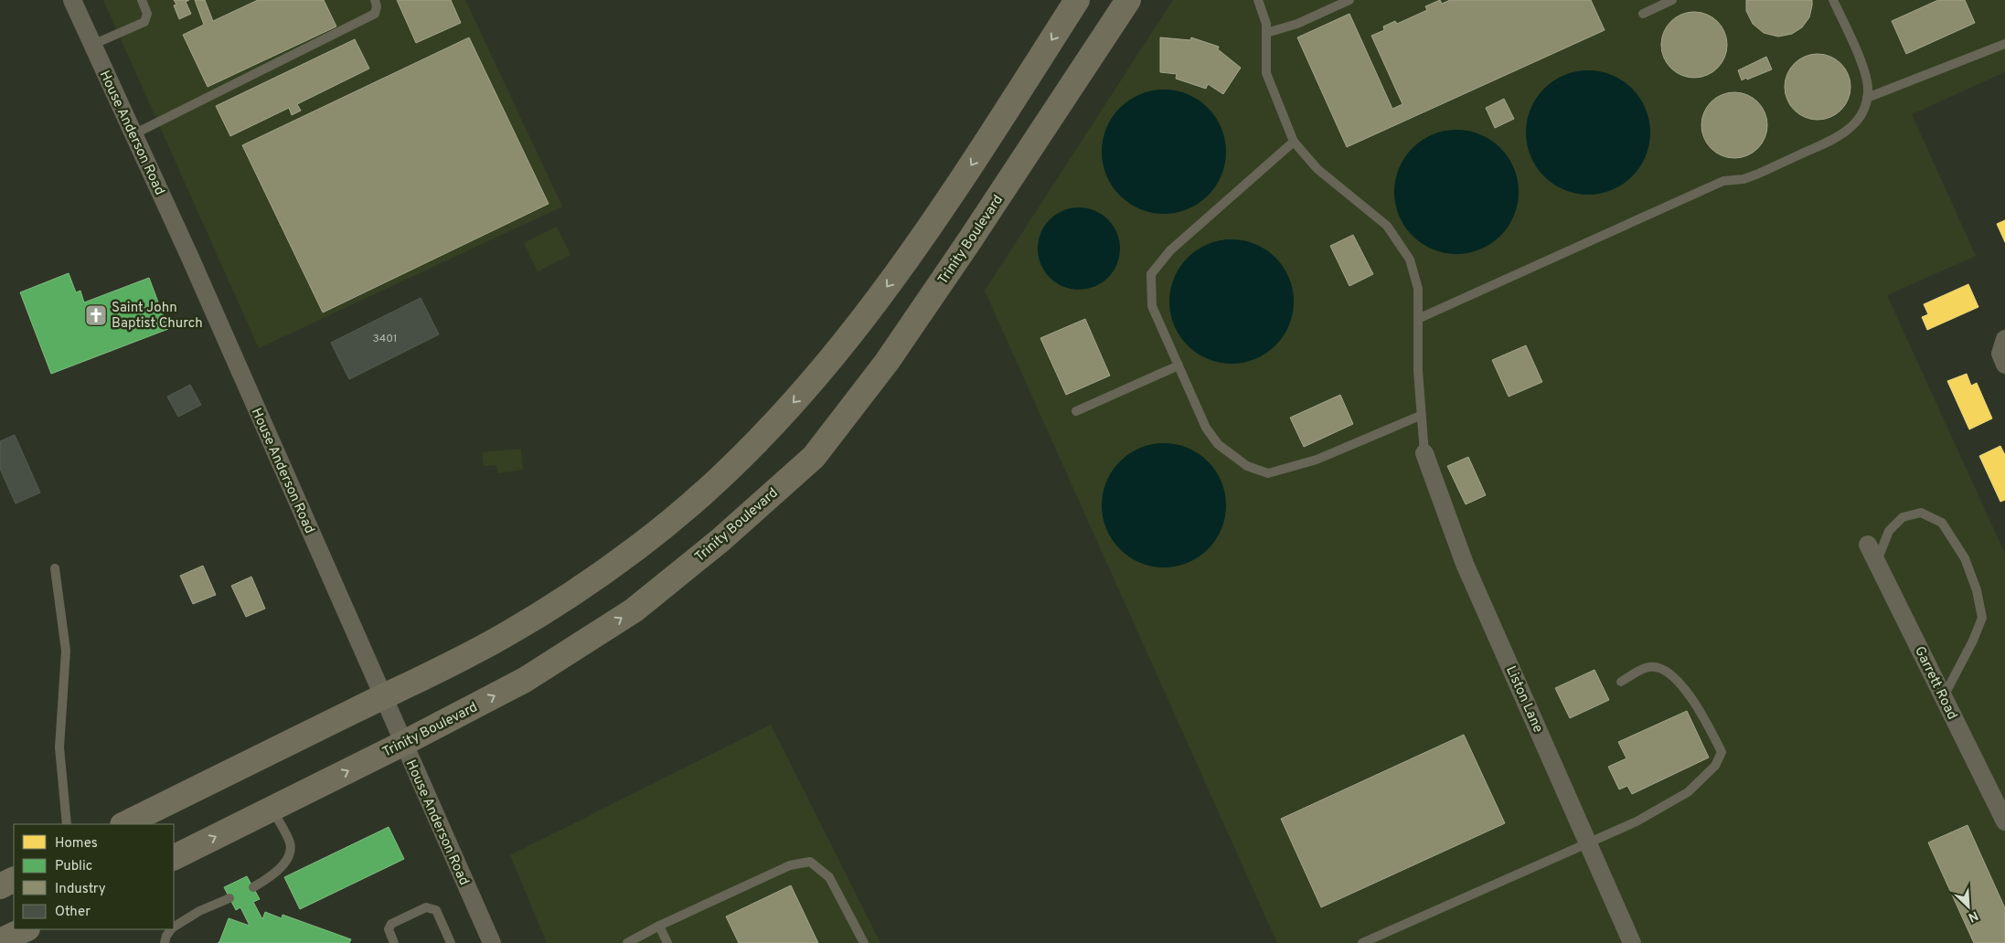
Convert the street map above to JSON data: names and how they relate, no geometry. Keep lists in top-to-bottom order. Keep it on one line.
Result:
{"streets":{"main road":["Trinity Boulevard"],"street":["House Anderson Road","Garrett Road","Liston Lane"]},"crossings":[["House Anderson Road","Trinity Boulevard"]],"places":{"church":["Saint John Baptist Church"]},"house_numbers":["3401"],"legend":["Homes","Public","Industry","Other"],"north":"bottom right"}
